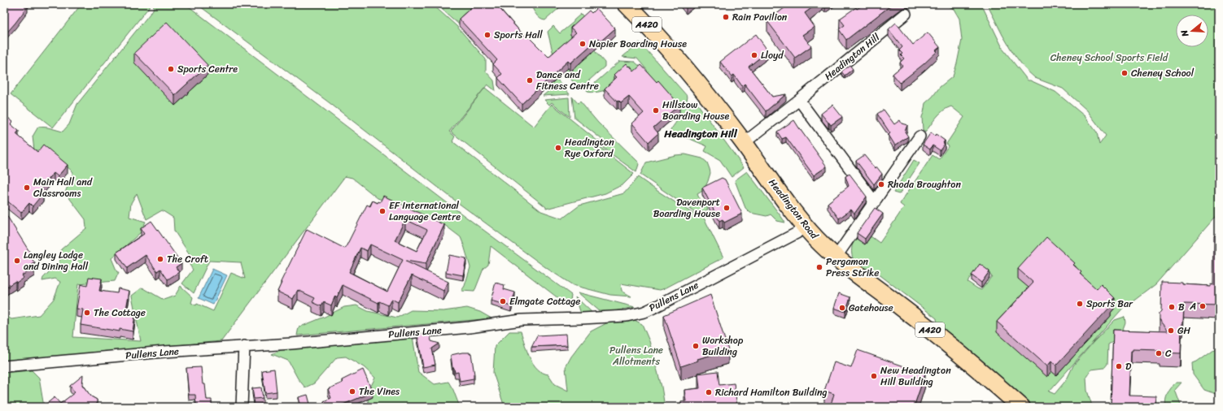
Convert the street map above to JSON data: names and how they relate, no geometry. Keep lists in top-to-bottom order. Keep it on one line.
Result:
{"streets":{"main road":["A420","Headington Road"],"street":["Headington Hill","Pullens Lane"]},"crossings":[["Headington Hill","Headington Road"],["Headington Road","Pullens Lane"]],"districts":["Headington Hill"],"parks":["Cheney School Sports Field","Pullens Lane Allotments"],"places":["Rain Pavilion","Sports Hall","Napier Boarding House","Lloyd","Sports Centre","Cheney School","Dance and Fitness Centre","Hillstow Boarding House","Headington Rye Oxford","Rhoda Broughton","Main Hall and Classrooms","Davenport Boarding House","EF International Language Centre","The Croft","Langley Lodge and Dining Hall","Pergamon Press Strike","Elmgate Cottage","Sports Bar","A","B","Gatehouse","The Cottage","GH","Workshop Building","C","D","New Headington Hill Building","The Vines","Richard Hamilton Building"],"north":"left"}
